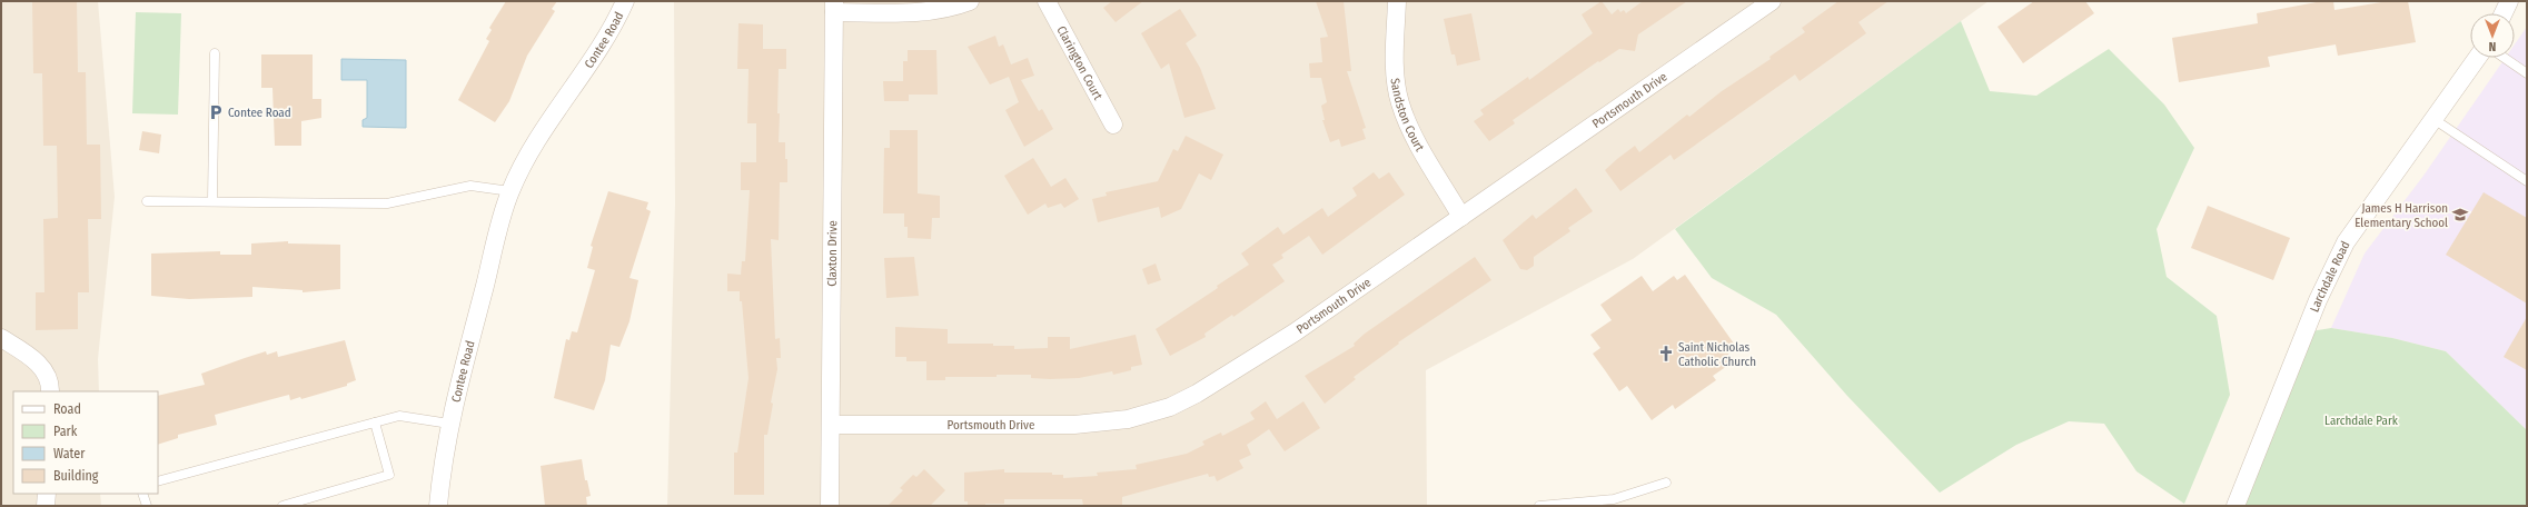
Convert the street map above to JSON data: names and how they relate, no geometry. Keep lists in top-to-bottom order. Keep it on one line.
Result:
{"streets":{"street":["Contee Road","Clarington Court","Portsmouth Drive","Sandston Court","Claxton Drive","Larchdale Road"]},"crossings":[["Portsmouth Drive","Sandston Court"],["Portsmouth Drive","Claxton Drive"]],"parks":["Larchdale Park"],"places":{"parking":["Contee Road"],"school or university":["James H Harrison Elementary School"],"church":["Saint Nicholas Catholic Church"]},"legend":["Road","Park","Water","Building"],"north":"bottom"}
